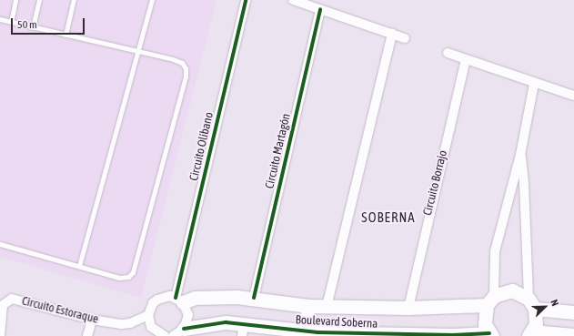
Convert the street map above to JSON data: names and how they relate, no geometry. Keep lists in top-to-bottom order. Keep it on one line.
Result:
{"streets":{"street":["Circuito Olíbano","Circuito Martagón","Circuito Borrajo","Circuito Estoraque","Boulevard Soberna"]},"crossings":[["Circuito Olíbano","Boulevard Soberna"],["Circuito Martagón","Boulevard Soberna"],["Circuito Borrajo","Boulevard Soberna"]],"districts":["SOBERNA"],"scale_bar":"50 m","north":"top right"}
